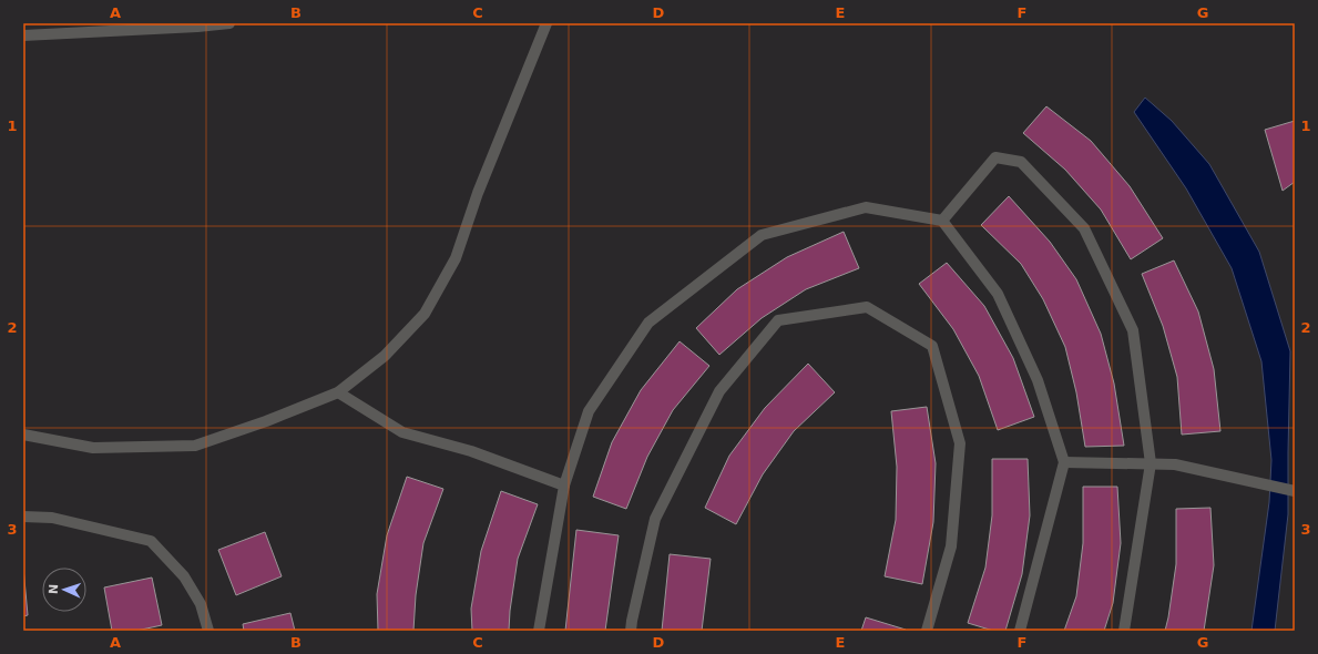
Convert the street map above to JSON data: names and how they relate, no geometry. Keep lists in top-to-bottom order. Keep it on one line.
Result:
{"north":"left","grid":{"columns":["A","B","C","D","E","F","G"],"rows":["1","2","3"]}}
